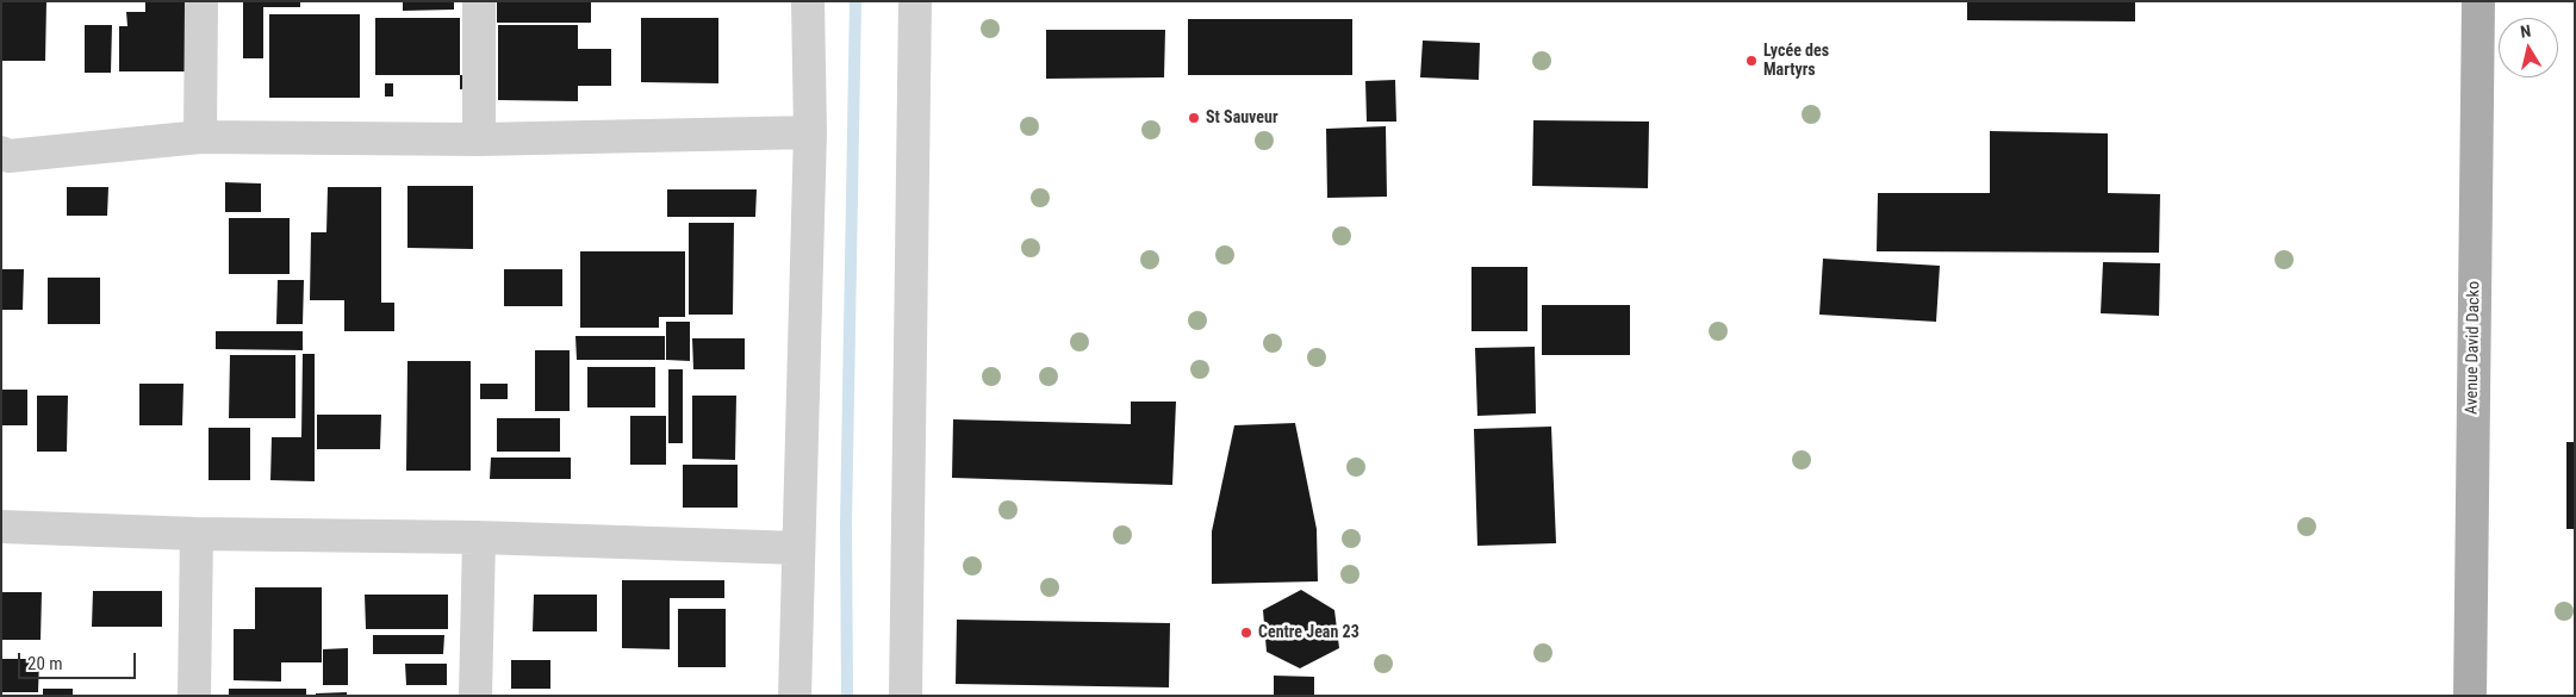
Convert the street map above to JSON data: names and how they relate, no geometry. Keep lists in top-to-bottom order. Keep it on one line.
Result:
{"streets":{"main road":["Avenue David Dacko"]},"places":["Lycée des Martyrs","St Sauveur","Centre Jean 23"],"scale_bar":"20 m","north":"top"}
